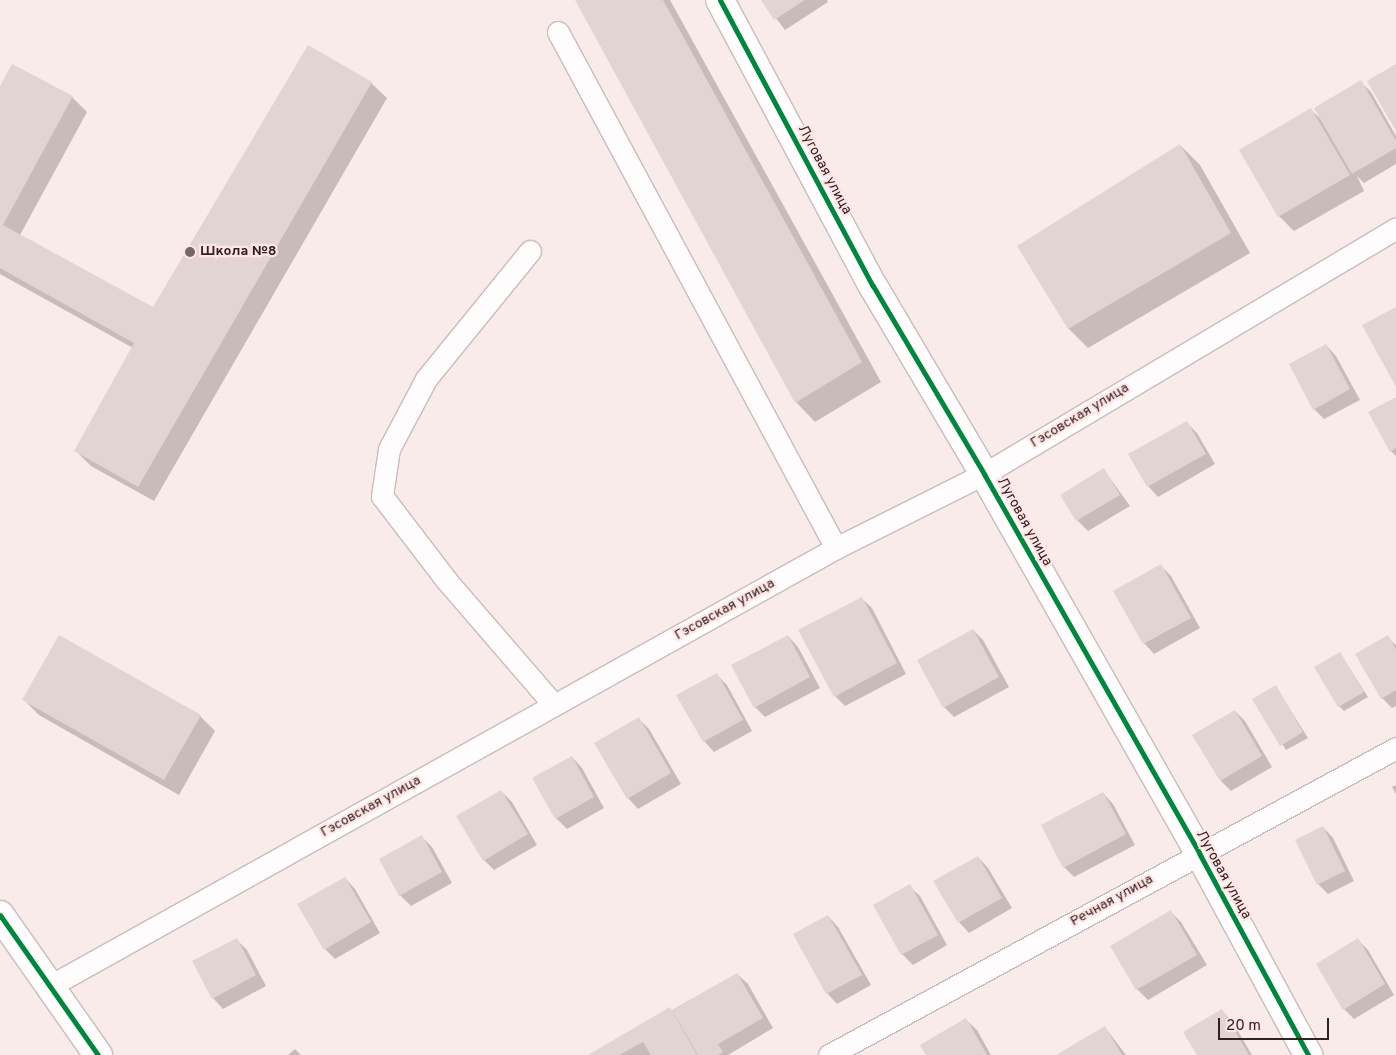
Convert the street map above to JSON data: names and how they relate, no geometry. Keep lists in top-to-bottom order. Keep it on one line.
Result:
{"streets":{"street":["Луговая улица"],"lane":["Гэсовская улица","Речная улица"]},"crossings":[["Луговая улица","Гэсовская улица"],["Луговая улица","Речная улица"]],"places":["Школа №8"],"scale_bar":"20 m"}
